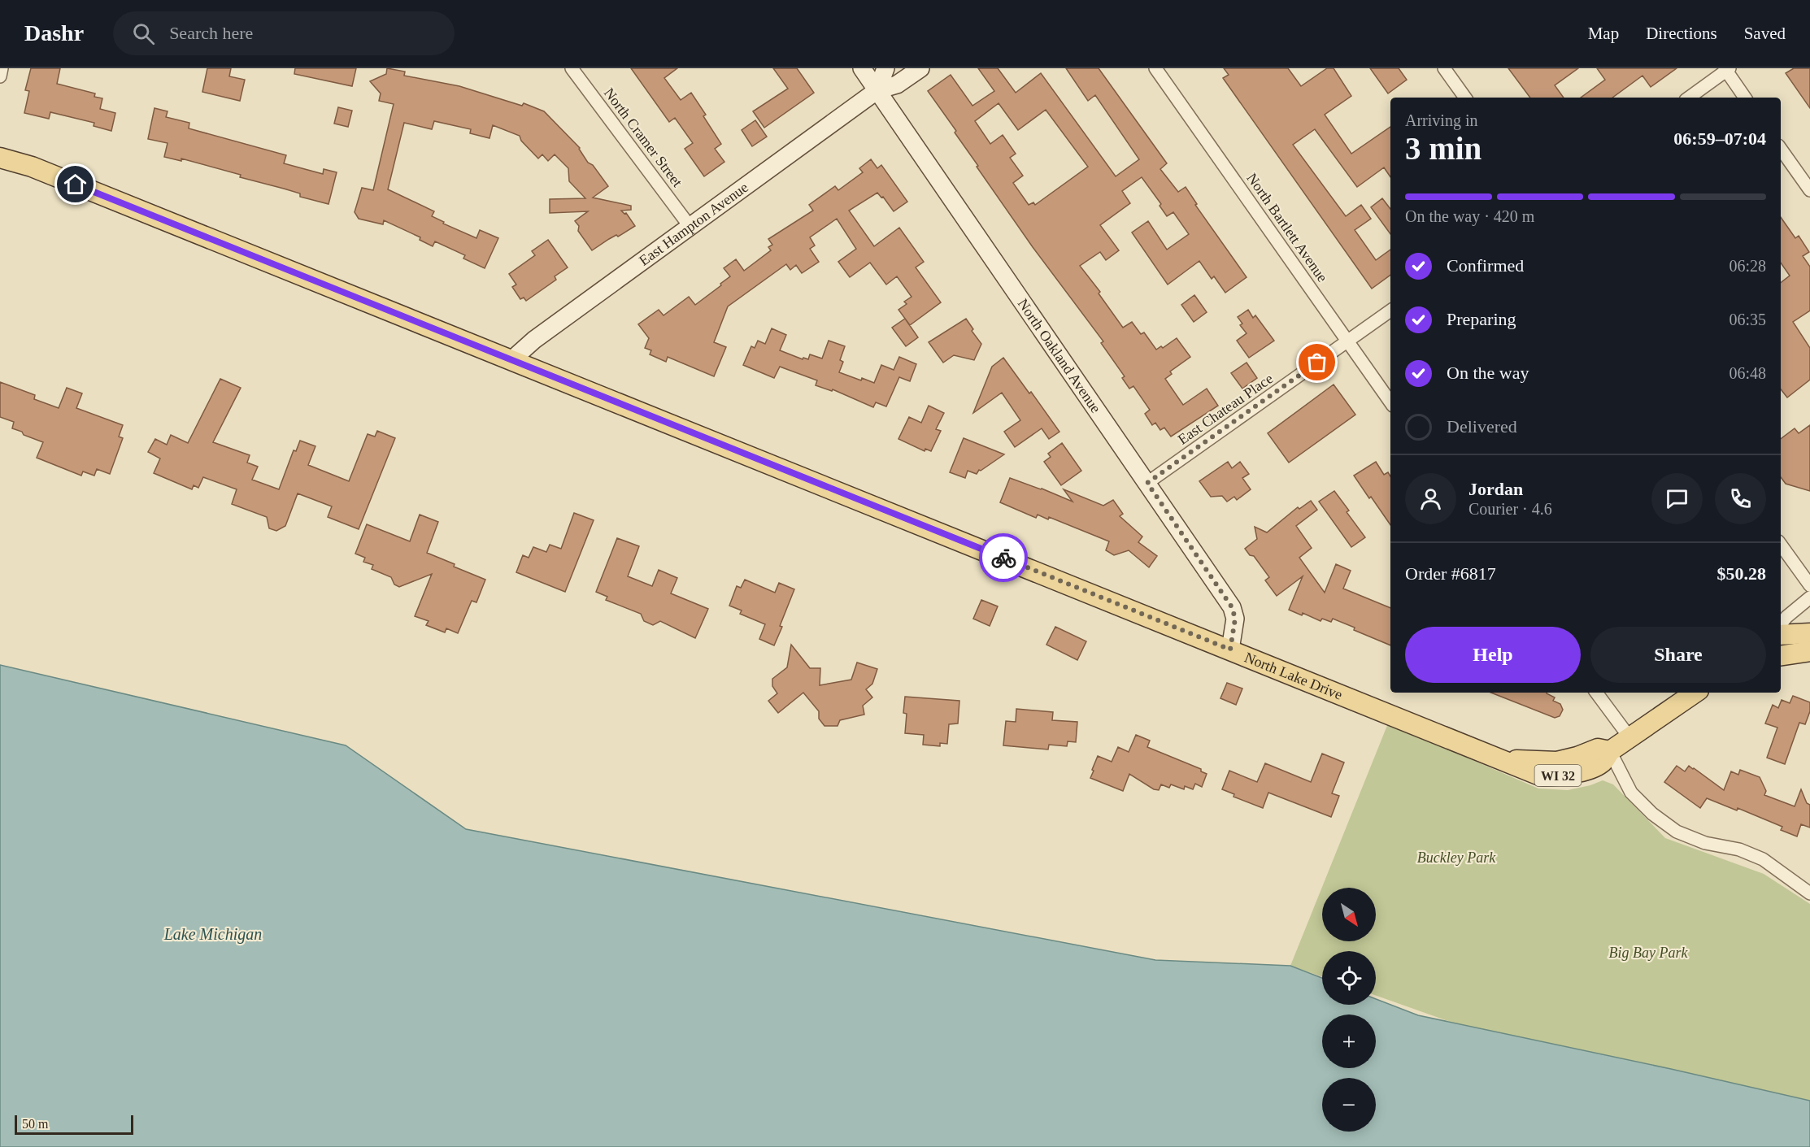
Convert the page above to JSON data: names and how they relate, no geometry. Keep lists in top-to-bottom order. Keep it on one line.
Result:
{"streets":{"main road":["East Hampton Avenue","North Oakland Avenue","North Lake Drive","WI 32"],"street":["North Cramer Street","North Bartlett Avenue","East Chateau Place"]},"crossings":[["North Cramer Street","East Hampton Avenue"],["East Hampton Avenue","North Oakland Avenue"],["East Hampton Avenue","North Lake Drive"],["North Bartlett Avenue","East Chateau Place"],["North Oakland Avenue","East Chateau Place"],["North Oakland Avenue","North Lake Drive"],["North Lake Drive","WI 32"]],"water":["Lake Michigan"],"parks":["Buckley Park","Big Bay Park"],"scale_bar":"50 m","north":"bottom right","page":{"header":"Dashr","search":"Search here","nav":["Map","Directions","Saved"],"heading":["3 min","Arriving in","06:59–07:04"],"panel":["Jordan","Courier · 4.6","Order #6817","$50.28"],"bar":"On the way · 420 m","list":[["Confirmed","06:28"],["Preparing","06:35"],["On the way","06:48"],"Delivered"],"buttons":["Help","Share"],"map_buttons":["+","−"],"scale":"50 m"}}
